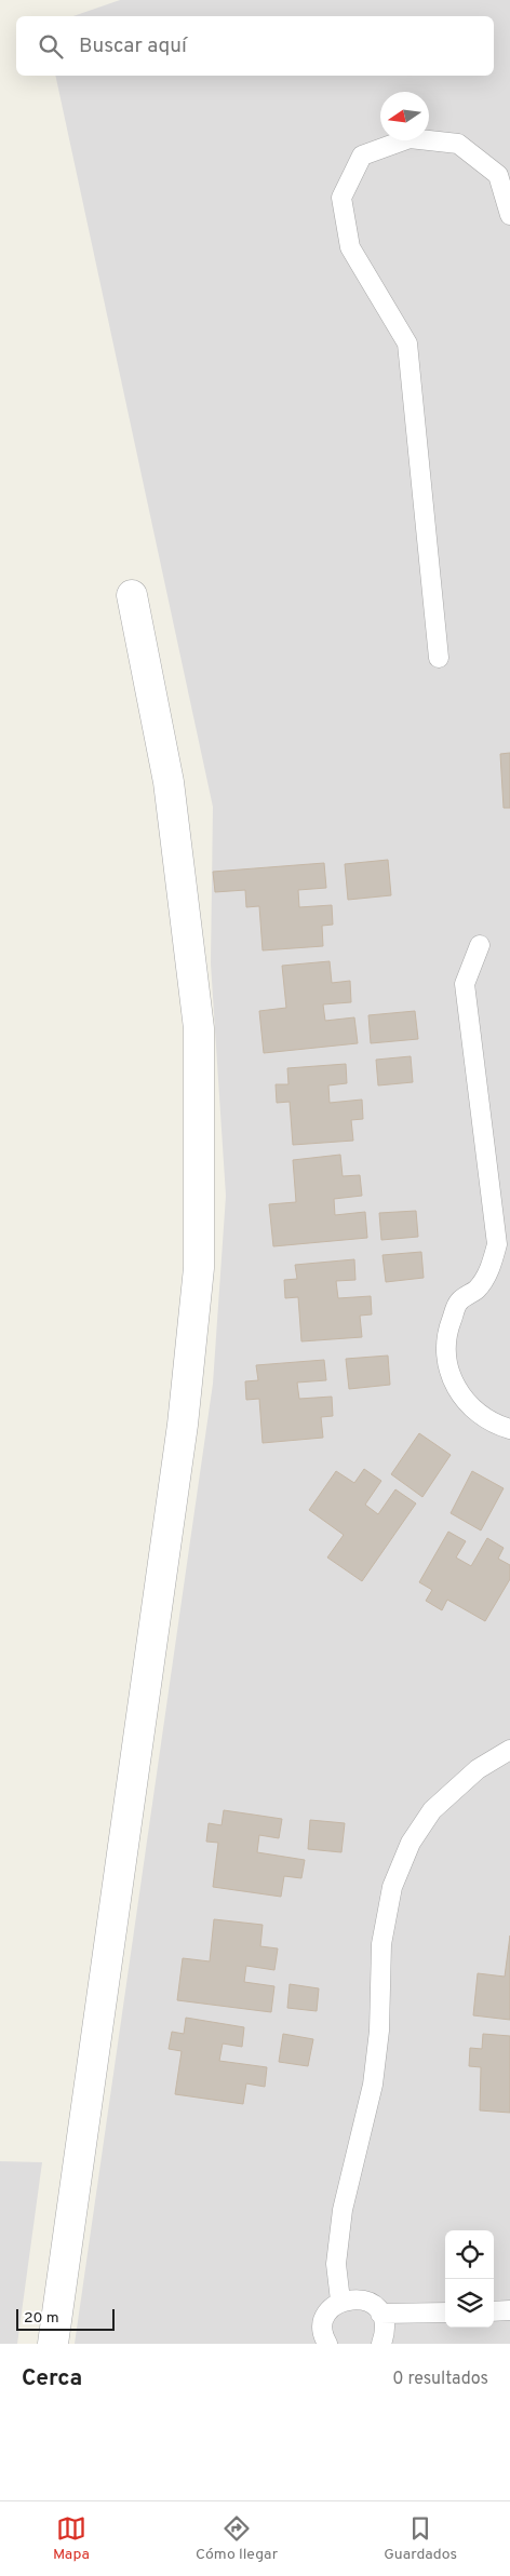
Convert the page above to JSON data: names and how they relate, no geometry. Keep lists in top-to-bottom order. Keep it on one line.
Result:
{"scale_bar":"20 m","north":"left","page":{"search":"Buscar aquí","scale":"20 m","heading":["Cerca","0 resultados"],"nav":["Mapa","Cómo llegar","Guardados"]}}
